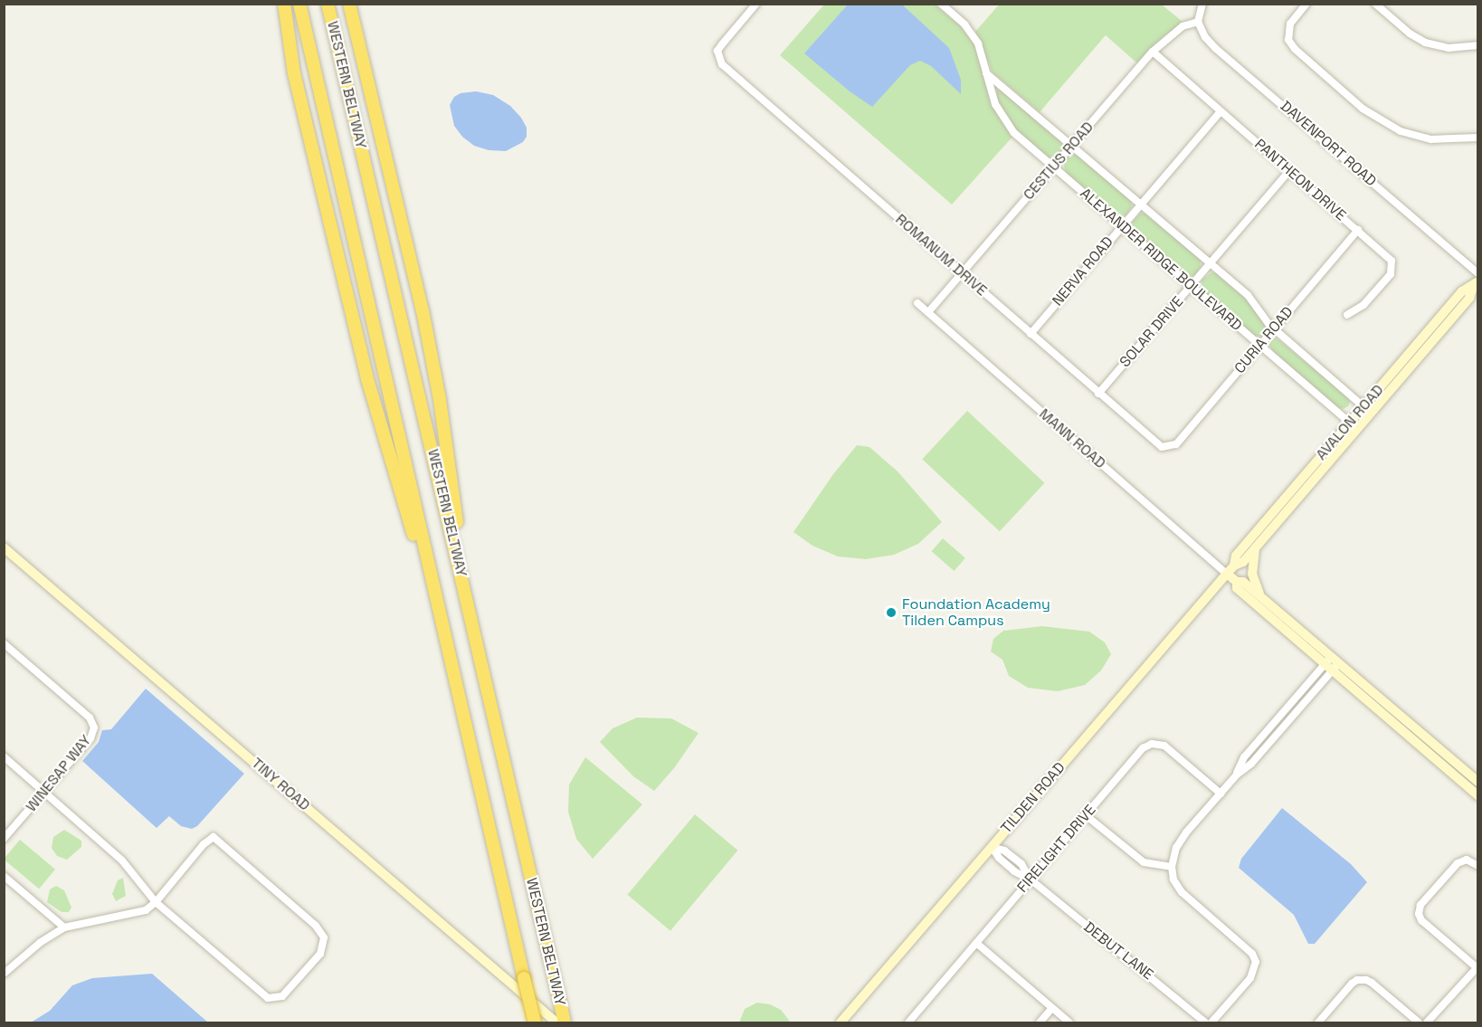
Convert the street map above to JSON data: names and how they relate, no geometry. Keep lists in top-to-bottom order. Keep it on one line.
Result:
{"streets":{"highway":["WESTERN BELTWAY"],"street":["DAVENPORT ROAD","CESTIUS ROAD","PANTHEON DRIVE","ROMANUM DRIVE","ALEXANDER RIDGE BOULEVARD","NERVA ROAD","SOLAR DRIVE","CURIA ROAD","AVALON ROAD","MANN ROAD","WINESAP WAY","TINY ROAD","TILDEN ROAD","FIRELIGHT DRIVE","DEBUT LANE"]},"crossings":[["WESTERN BELTWAY","TINY ROAD"],["DAVENPORT ROAD","CESTIUS ROAD"],["CESTIUS ROAD","PANTHEON DRIVE"],["CESTIUS ROAD","ROMANUM DRIVE"],["CESTIUS ROAD","ALEXANDER RIDGE BOULEVARD"],["CESTIUS ROAD","MANN ROAD"],["PANTHEON DRIVE","NERVA ROAD"],["PANTHEON DRIVE","SOLAR DRIVE"],["PANTHEON DRIVE","CURIA ROAD"],["ROMANUM DRIVE","NERVA ROAD"],["ROMANUM DRIVE","SOLAR DRIVE"],["ROMANUM DRIVE","CURIA ROAD"],["ALEXANDER RIDGE BOULEVARD","NERVA ROAD"],["ALEXANDER RIDGE BOULEVARD","SOLAR DRIVE"],["ALEXANDER RIDGE BOULEVARD","CURIA ROAD"],["ALEXANDER RIDGE BOULEVARD","AVALON ROAD"],["AVALON ROAD","MANN ROAD"],["AVALON ROAD","TILDEN ROAD"],["MANN ROAD","TILDEN ROAD"],["TILDEN ROAD","DEBUT LANE"],["FIRELIGHT DRIVE","DEBUT LANE"]],"places":["Foundation Academy Tilden Campus"]}
